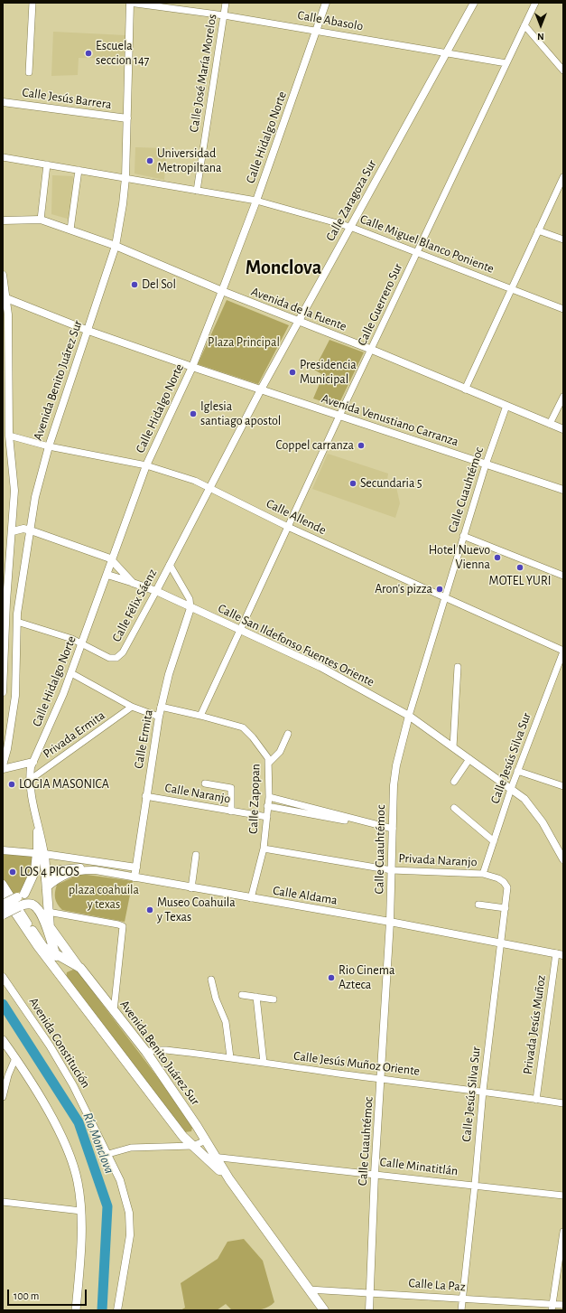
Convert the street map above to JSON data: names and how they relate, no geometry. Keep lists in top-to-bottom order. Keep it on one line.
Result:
{"streets":{"main road":["Avenida Benito Juárez Sur"],"street":["Calle Abasolo","Calle José María Morelos","Calle Jesús Barrera","Calle Hidalgo Norte","Calle Zaragoza Sur","Calle Miguel Blanco Poniente","Calle Guerrero Sur","Avenida de la Fuente","Avenida Venustiano Carranza","Calle Cuauhtémoc","Calle Allende","Calle Félix Sáenz","Calle San Ildefonso Fuentes Oriente","Privada Ermita","Calle Ermita","Calle Jesús Silva Sur","Calle Naranjo","Calle Zapopan","Privada Naranjo","Calle Aldama","Privada Jesús Muñoz","Avenida Constitución","Calle Jesús Muñoz Oriente","Calle Minatitlán","Calle La Paz"]},"crossings":[["Calle Abasolo","Calle José María Morelos"],["Calle Abasolo","Calle Hidalgo Norte"],["Calle Abasolo","Calle Zaragoza Sur"],["Calle Abasolo","Calle Guerrero Sur"],["Calle Abasolo","Avenida Benito Juárez Sur"],["Calle José María Morelos","Calle Miguel Blanco Poniente"],["Calle Jesús Barrera","Avenida Benito Juárez Sur"],["Calle Hidalgo Norte","Calle Miguel Blanco Poniente"],["Calle Hidalgo Norte","Avenida de la Fuente"],["Calle Hidalgo Norte","Avenida Venustiano Carranza"],["Calle Hidalgo Norte","Calle Allende"],["Calle Hidalgo Norte","Calle Félix Sáenz"],["Calle Hidalgo Norte","Calle San Ildefonso Fuentes Oriente"],["Calle Hidalgo Norte","Privada Ermita"],["Calle Zaragoza Sur","Calle Miguel Blanco Poniente"],["Calle Zaragoza Sur","Avenida de la Fuente"],["Calle Zaragoza Sur","Avenida Venustiano Carranza"],["Calle Zaragoza Sur","Calle Allende"],["Calle Zaragoza Sur","Calle Félix Sáenz"],["Calle Miguel Blanco Poniente","Calle Guerrero Sur"],["Calle Miguel Blanco Poniente","Avenida Benito Juárez Sur"],["Calle Guerrero Sur","Avenida de la Fuente"],["Calle Guerrero Sur","Avenida Venustiano Carranza"],["Calle Guerrero Sur","Calle Allende"],["Calle Guerrero Sur","Calle San Ildefonso Fuentes Oriente"],["Calle Guerrero Sur","Calle Zapopan"],["Avenida de la Fuente","Avenida Benito Juárez Sur"],["Avenida de la Fuente","Calle Cuauhtémoc"],["Avenida Benito Juárez Sur","Avenida Venustiano Carranza"],["Avenida Benito Juárez Sur","Calle Allende"],["Avenida Benito Juárez Sur","Calle Félix Sáenz"],["Avenida Benito Juárez Sur","Calle San Ildefonso Fuentes Oriente"],["Avenida Benito Juárez Sur","Calle Jesús Muñoz Oriente"],["Avenida Benito Juárez Sur","Calle Minatitlán"],["Avenida Benito Juárez Sur","Calle La Paz"],["Avenida Venustiano Carranza","Calle Cuauhtémoc"],["Calle Cuauhtémoc","Calle Allende"],["Calle Cuauhtémoc","Calle San Ildefonso Fuentes Oriente"],["Calle Cuauhtémoc","Privada Naranjo"],["Calle Cuauhtémoc","Calle Aldama"],["Calle Cuauhtémoc","Calle Jesús Muñoz Oriente"],["Calle Cuauhtémoc","Calle Minatitlán"],["Calle Cuauhtémoc","Calle La Paz"],["Calle Allende","Calle Félix Sáenz"],["Calle Allende","Calle Jesús Silva Sur"],["Calle Félix Sáenz","Calle San Ildefonso Fuentes Oriente"],["Calle San Ildefonso Fuentes Oriente","Calle Ermita"],["Calle San Ildefonso Fuentes Oriente","Calle Jesús Silva Sur"],["Calle Ermita","Calle Naranjo"],["Calle Ermita","Calle Zapopan"],["Calle Ermita","Calle Aldama"],["Calle Jesús Silva Sur","Privada Naranjo"],["Calle Jesús Silva Sur","Calle Aldama"],["Calle Jesús Silva Sur","Calle Jesús Muñoz Oriente"],["Calle Jesús Silva Sur","Calle Minatitlán"],["Calle Jesús Silva Sur","Calle La Paz"],["Calle Naranjo","Calle Zapopan"],["Calle Zapopan","Privada Naranjo"],["Calle Zapopan","Calle Aldama"],["Calle Aldama","Privada Jesús Muñoz"],["Privada Jesús Muñoz","Calle Jesús Muñoz Oriente"]],"districts":["Monclova"],"water":["Río Monclova"],"parks":["Plaza Principal","plaza coahuila y texas"],"places":["Escuela seccion 147","Universidad Metropiltana","Del Sol","Presidencia Municipal","Iglesia santiago apostol","Coppel carranza","Secundaria 5","Hotel Nuevo Vienna","MOTEL YURI","Aron's pizza","LOGIA MASONICA","LOS 4 PICOS","Museo Coahuila y Texas","Rio Cinema Azteca"],"scale_bar":"100 m","north":"bottom"}
